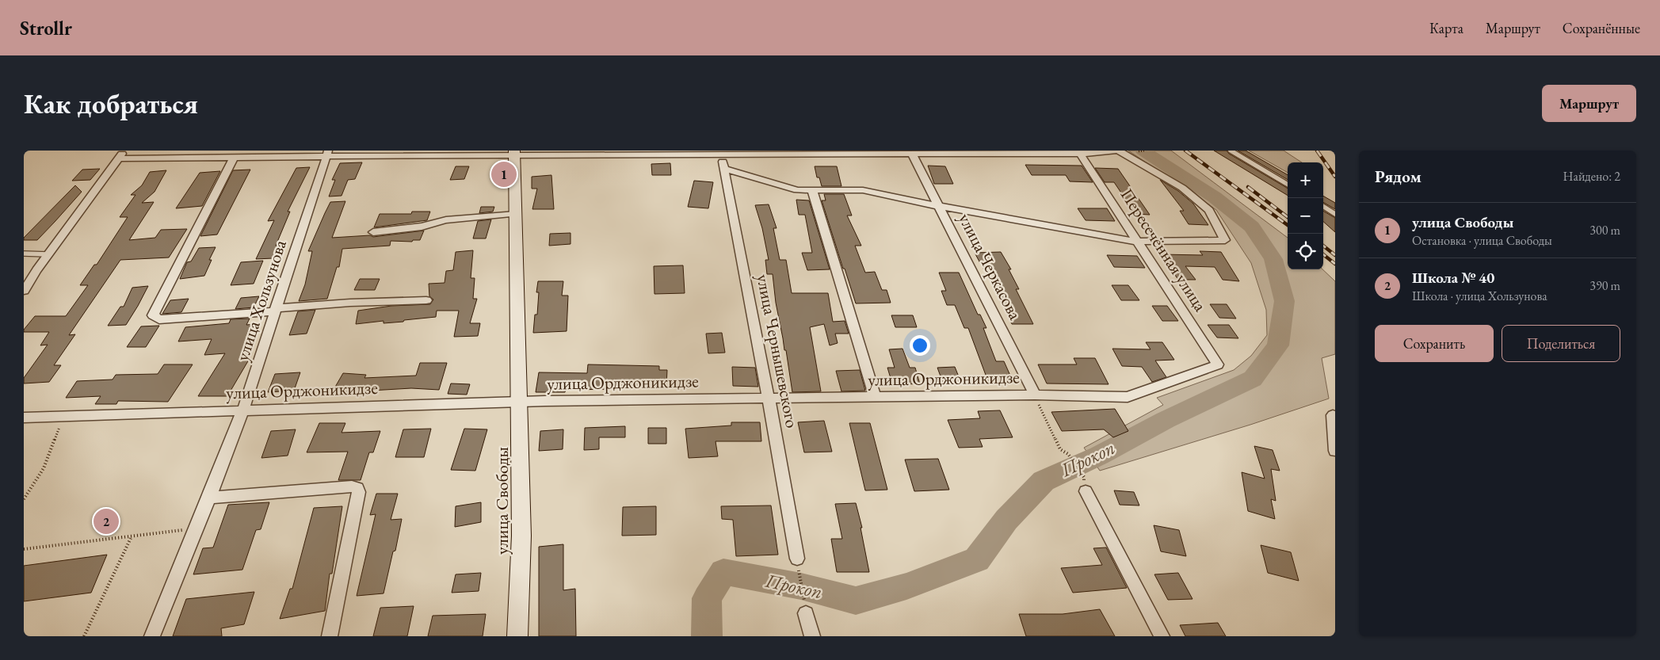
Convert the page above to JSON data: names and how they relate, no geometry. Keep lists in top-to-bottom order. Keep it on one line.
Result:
{"streets":{"main road":["улица Свободы"],"street":["Пересечённая улица","улица Черкасова","улица Хользунова","улица Чернышевского","улица Орджоникидзе"]},"crossings":[["Пересечённая улица","улица Орджоникидзе"],["улица Черкасова","улица Орджоникидзе"],["улица Хользунова","улица Орджоникидзе"],["улица Чернышевского","улица Орджоникидзе"],["улица Орджоникидзе","улица Свободы"]],"water":["Прокоп"],"page":{"header":"Strollr","nav":["Карта","Маршрут","Сохранённые"],"buttons":["Маршрут",["Сохранить","Поделиться"]],"title":"Как добраться","heading":["Рядом","Найдено: 2"],"pins":["1","2"],"map_buttons":["+","−"],"list":[{"mark":"1","name":"улица Свободы","note":"Остановка · улица Свободы","value":"300 m"},{"mark":"2","name":"Школа № 40","note":"Школа · улица Хользунова","value":"390 m"}]}}
